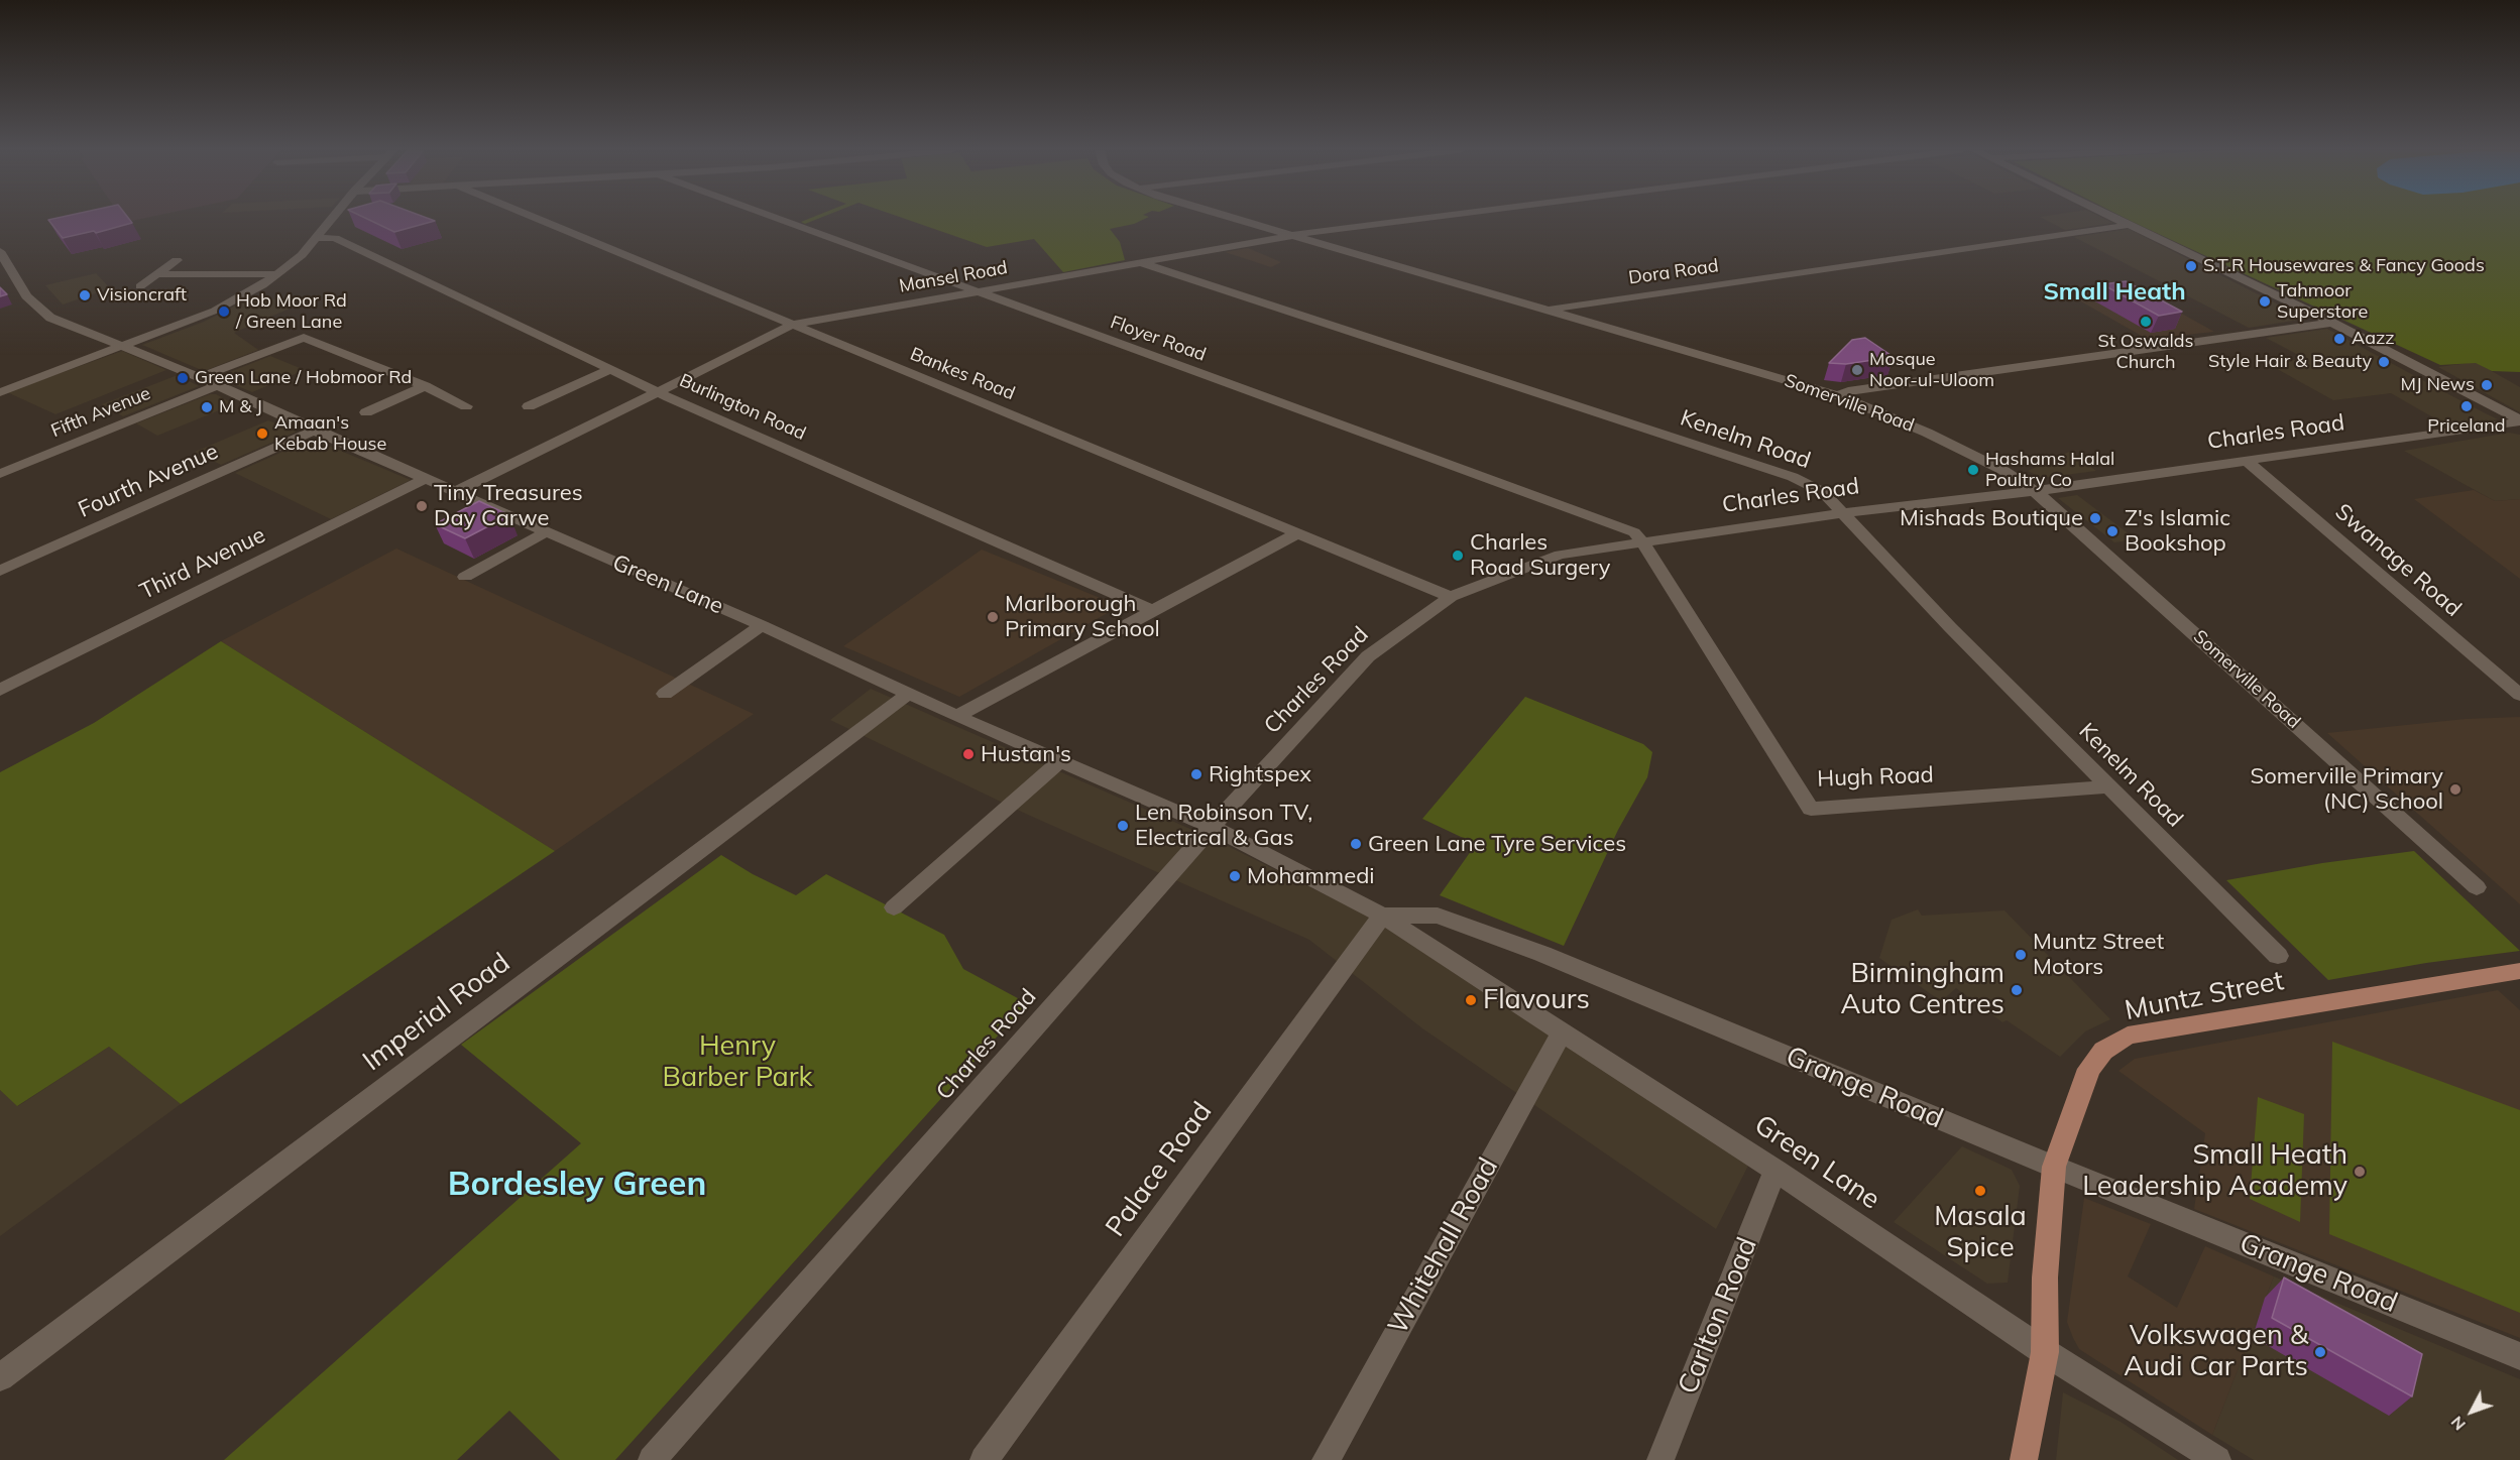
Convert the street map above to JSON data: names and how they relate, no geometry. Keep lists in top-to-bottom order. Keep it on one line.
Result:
{"streets":{"main road":["Muntz Street"],"street":["Dora Road","Mansel Road","Floyer Road","Bankes Road","Somerville Road","Burlington Road","Fifth Avenue","Charles Road","Kenelm Road","Fourth Avenue","Swanage Road","Third Avenue","Green Lane","Hugh Road","Imperial Road","Grange Road","Palace Road","Whitehall Road","Carlton Road"]},"crossings":[["Dora Road","Somerville Road"],["Mansel Road","Floyer Road"],["Mansel Road","Bankes Road"],["Mansel Road","Somerville Road"],["Mansel Road","Burlington Road"],["Mansel Road","Kenelm Road"],["Mansel Road","Green Lane"],["Floyer Road","Charles Road"],["Floyer Road","Hugh Road"],["Bankes Road","Charles Road"],["Somerville Road","Charles Road"],["Fifth Avenue","Green Lane"],["Charles Road","Kenelm Road"],["Charles Road","Swanage Road"],["Charles Road","Green Lane"],["Charles Road","Hugh Road"],["Charles Road","Grange Road"],["Kenelm Road","Hugh Road"],["Fourth Avenue","Green Lane"],["Third Avenue","Green Lane"],["Green Lane","Muntz Street"],["Green Lane","Imperial Road"],["Green Lane","Grange Road"],["Green Lane","Palace Road"],["Green Lane","Whitehall Road"],["Green Lane","Carlton Road"],["Muntz Street","Grange Road"],["Grange Road","Palace Road"]],"districts":["Small Heath","Bordesley Green"],"parks":["Henry Barber Park"],"places":["S.T.R Housewares & Fancy Goods","Visioncraft","Tahmoor Superstore","Hob Moor Rd / Green Lane","St Oswalds Church","Aazz","Style Hair & Beauty","Mosque Noor-ul-Uloom","Green Lane / Hobmoor Rd","MJ News","Priceland","M & J","Amaan's Kebab House","Hashams Halal Poultry Co","Tiny Treasures Day Carwe","Mishads Boutique","Z's Islamic Bookshop","Charles Road Surgery","Marlborough Primary School","Hustan's","Rightspex","Somerville Primary (NC) School","Len Robinson TV, Electrical & Gas","Green Lane Tyre Services","Mohammedi","Muntz Street Motors","Birmingham Auto Centres","Flavours","Small Heath Leadership Academy","Masala Spice","Volkswagen & Audi Car Parts"],"north":"bottom left"}
